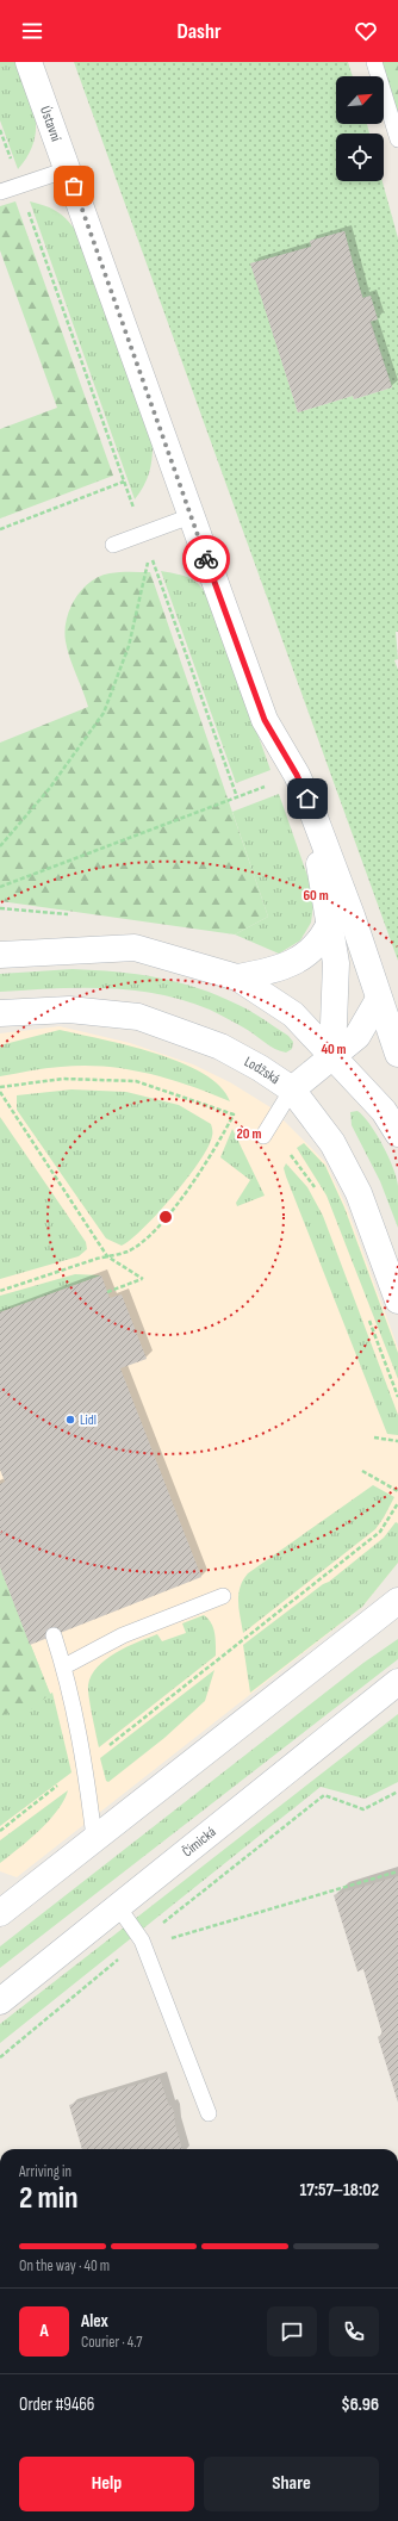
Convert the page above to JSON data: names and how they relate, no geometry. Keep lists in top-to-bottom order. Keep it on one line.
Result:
{"streets":{"street":["Ústavní","Lodžská","Čimická"]},"places":["Lidl"],"north":"top right","page":{"header":"Dashr","heading":["2 min","Arriving in","17:57–18:02"],"panel":["Alex","Courier · 4.7","Order #9466","$6.96"],"bar":"On the way · 40 m","round":"A","buttons":["Help","Share"]},"rings":["60 m","40 m","20 m"]}
